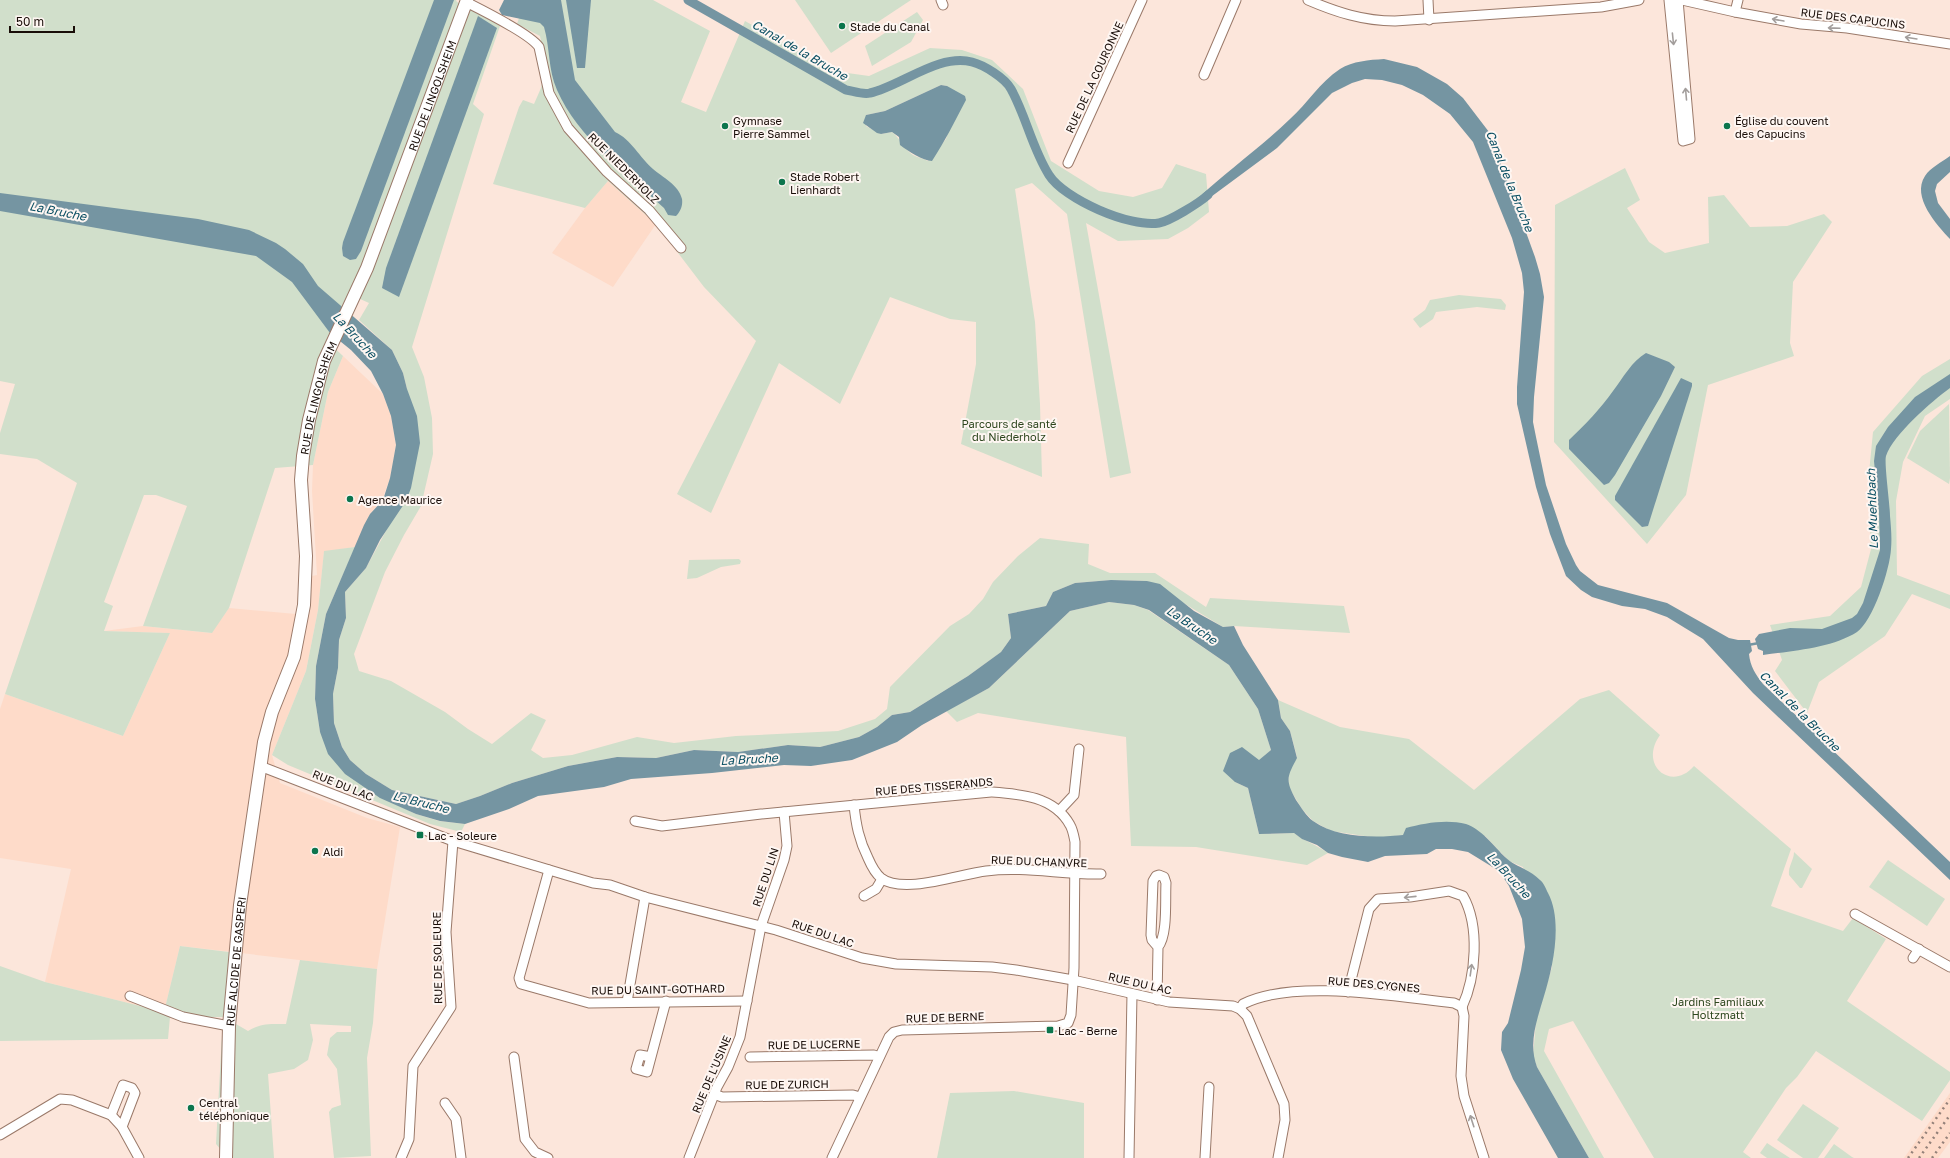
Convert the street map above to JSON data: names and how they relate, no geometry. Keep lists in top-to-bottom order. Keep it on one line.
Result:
{"streets":{"main road":["RUE DE LINGOLSHEIM","RUE ALCIDE DE GASPERI"],"street":["RUE DES CAPUCINS","RUE DE LA COURONNE","RUE NIEDERHOLZ","RUE DU LAC","RUE DES TISSERANDS","RUE DU CHANVRE","RUE DU LIN","RUE DE SOLEURE","RUE DES CYGNES","RUE DU SAINT-GOTHARD","RUE DE BERNE","RUE DE LUCERNE","RUE DE L'USINE","RUE DE ZURICH"]},"crossings":[["RUE DE LINGOLSHEIM","RUE NIEDERHOLZ"],["RUE DE LINGOLSHEIM","RUE DU LAC"],["RUE DE LINGOLSHEIM","RUE ALCIDE DE GASPERI"],["RUE DU LAC","RUE DES TISSERANDS"],["RUE DU LAC","RUE DU LIN"],["RUE DU LAC","RUE DE SOLEURE"],["RUE DU LAC","RUE ALCIDE DE GASPERI"],["RUE DU LAC","RUE DES CYGNES"],["RUE DU LAC","RUE DU SAINT-GOTHARD"],["RUE DU LAC","RUE DE BERNE"],["RUE DU LAC","RUE DE L'USINE"],["RUE DES TISSERANDS","RUE DU CHANVRE"],["RUE DES TISSERANDS","RUE DU LIN"],["RUE DES TISSERANDS","RUE DE BERNE"],["RUE DU LIN","RUE DE L'USINE"],["RUE DU SAINT-GOTHARD","RUE DE L'USINE"],["RUE DE BERNE","RUE DE LUCERNE"],["RUE DE BERNE","RUE DE ZURICH"],["RUE DE L'USINE","RUE DE ZURICH"]],"one_way":["RUE DES CAPUCINS"],"water":["Canal de la Bruche","La Bruche","Le Muehlbach"],"parks":["Parcours de santé du Niederholz","Jardins Familiaux Holtzmatt"],"places":{"other":["Stade du Canal","Gymnase Pierre Sammel","Église du couvent des Capucins","Stade Robert Lienhardt","Agence Maurice","Aldi","Central téléphonique"],"transit":["Lac - Soleure","Lac - Berne"]},"scale_bar":"50 m"}
